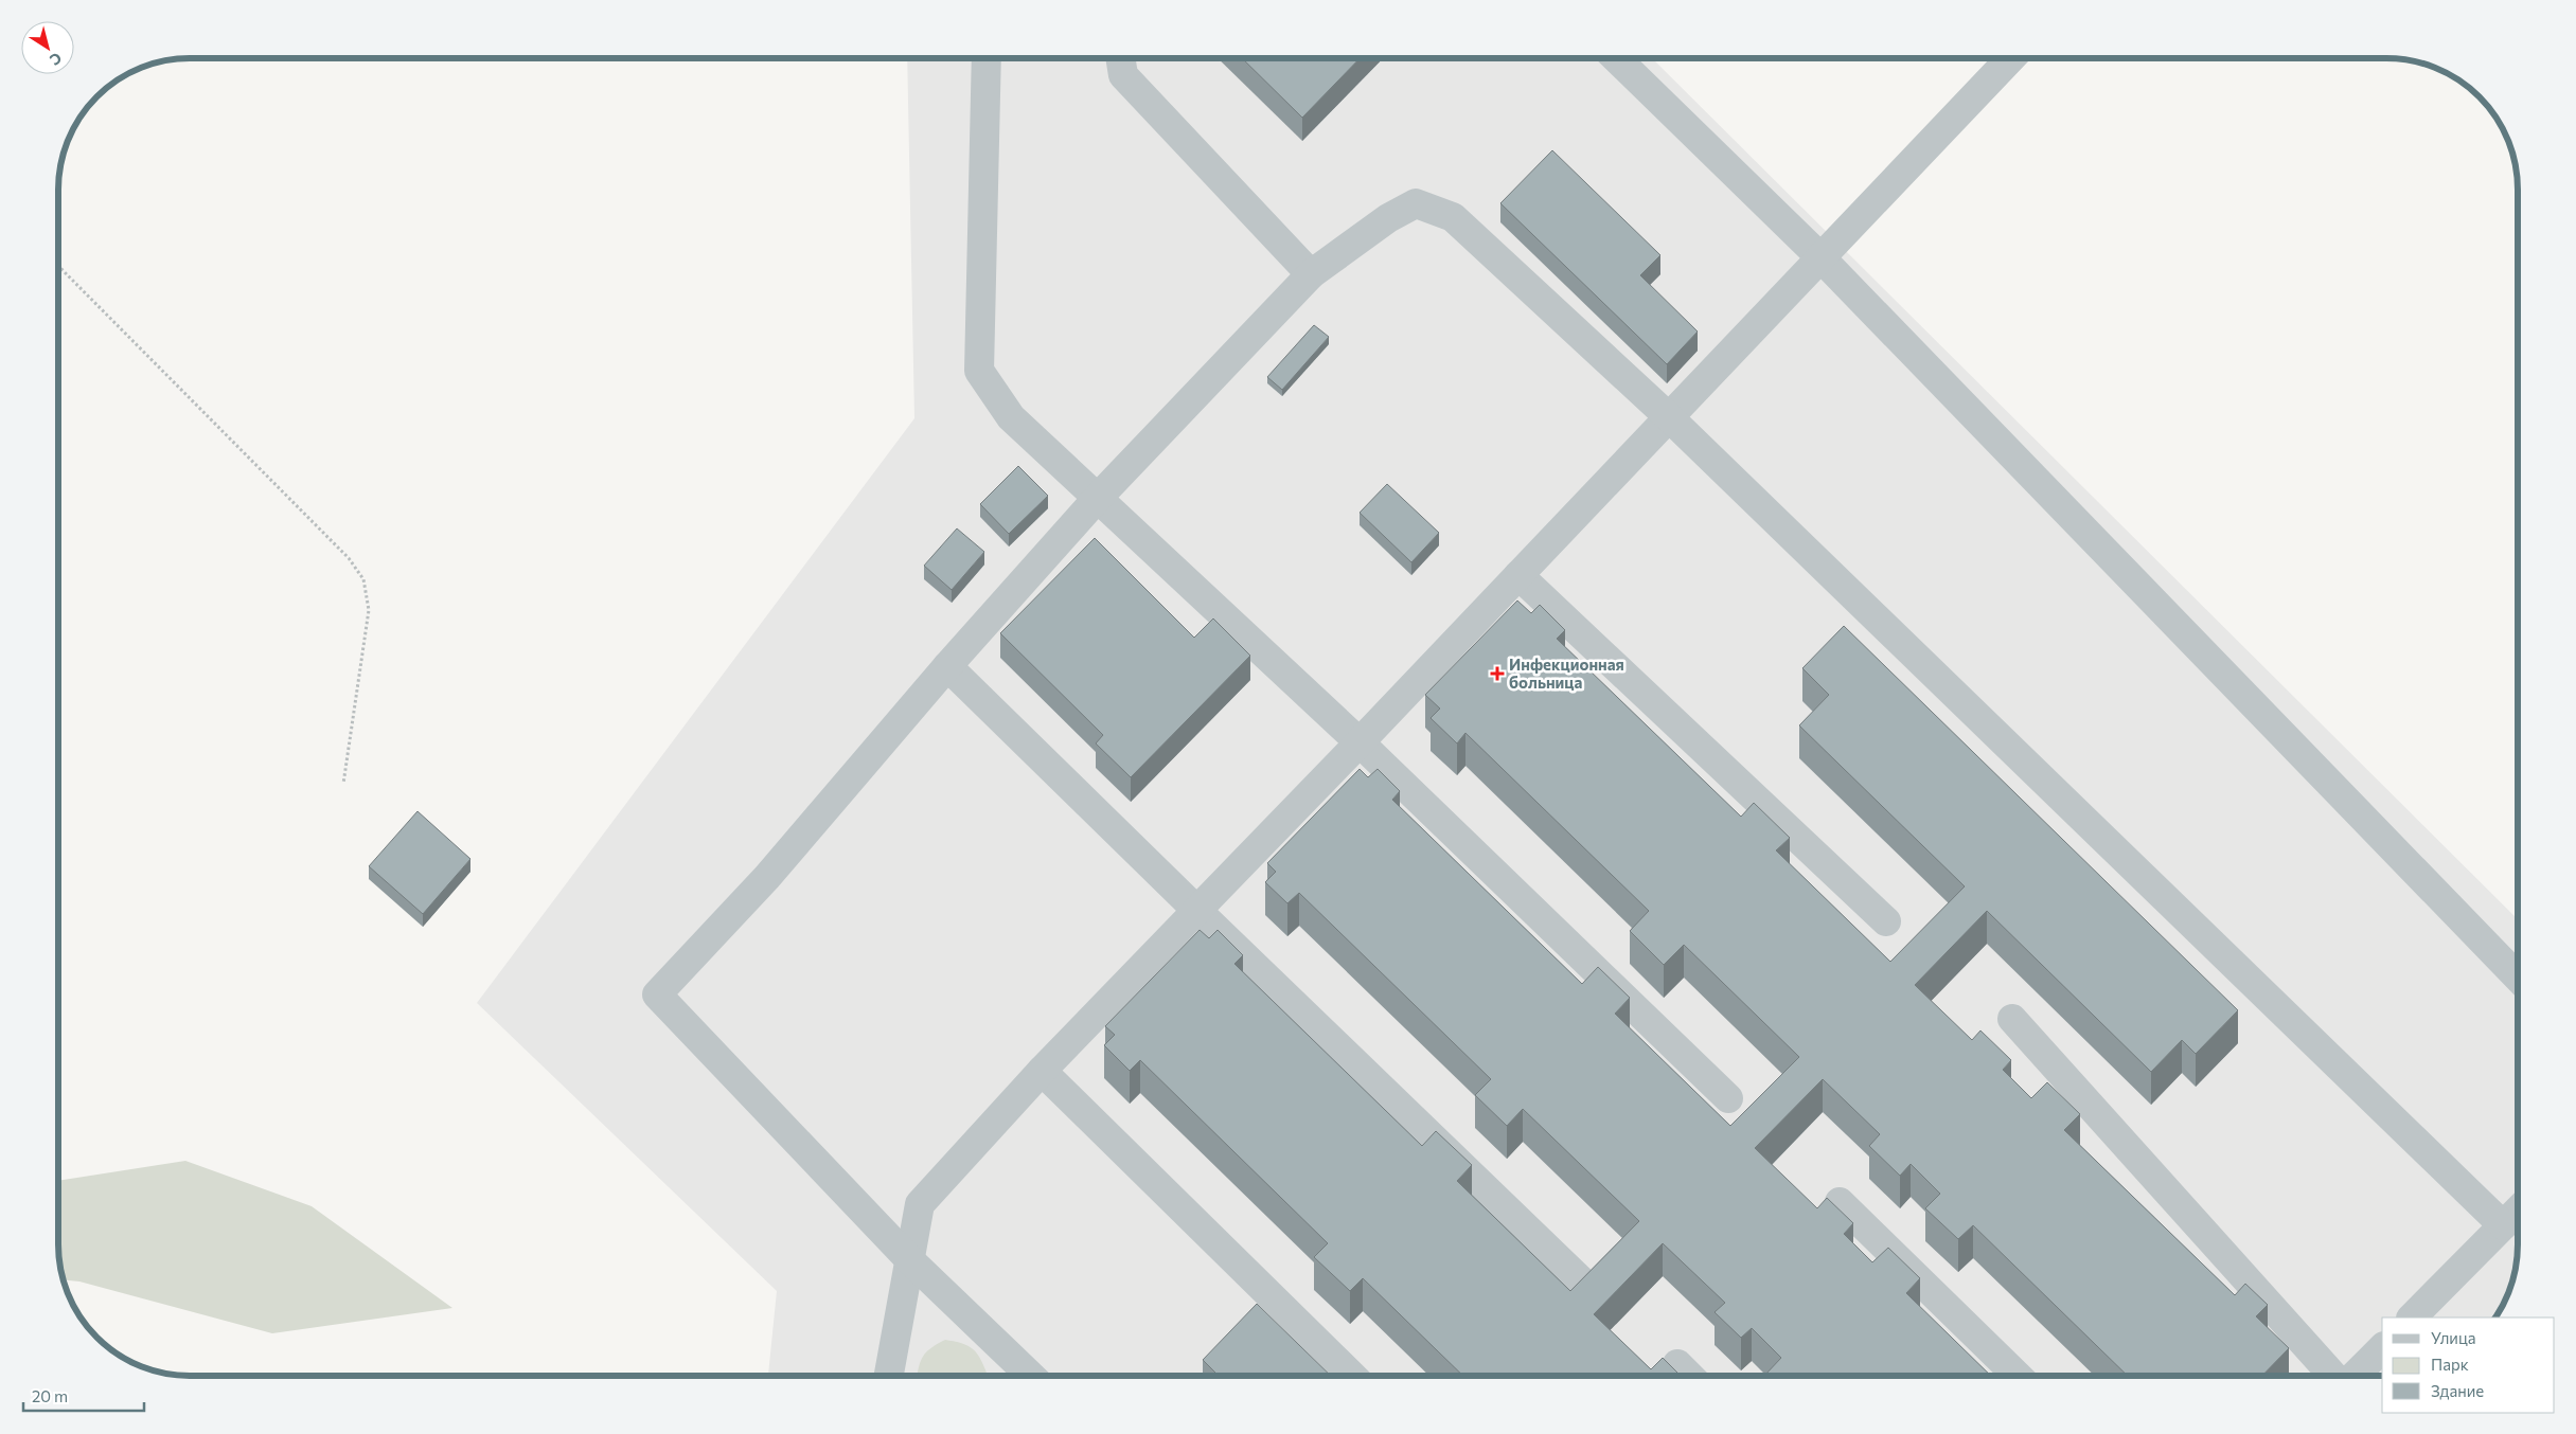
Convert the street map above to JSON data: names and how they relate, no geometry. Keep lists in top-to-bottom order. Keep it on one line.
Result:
{"places":{"health":["Инфекционная больница"]},"legend":["Улица","Парк","Здание"],"scale_bar":"20 m","north":"bottom right"}
